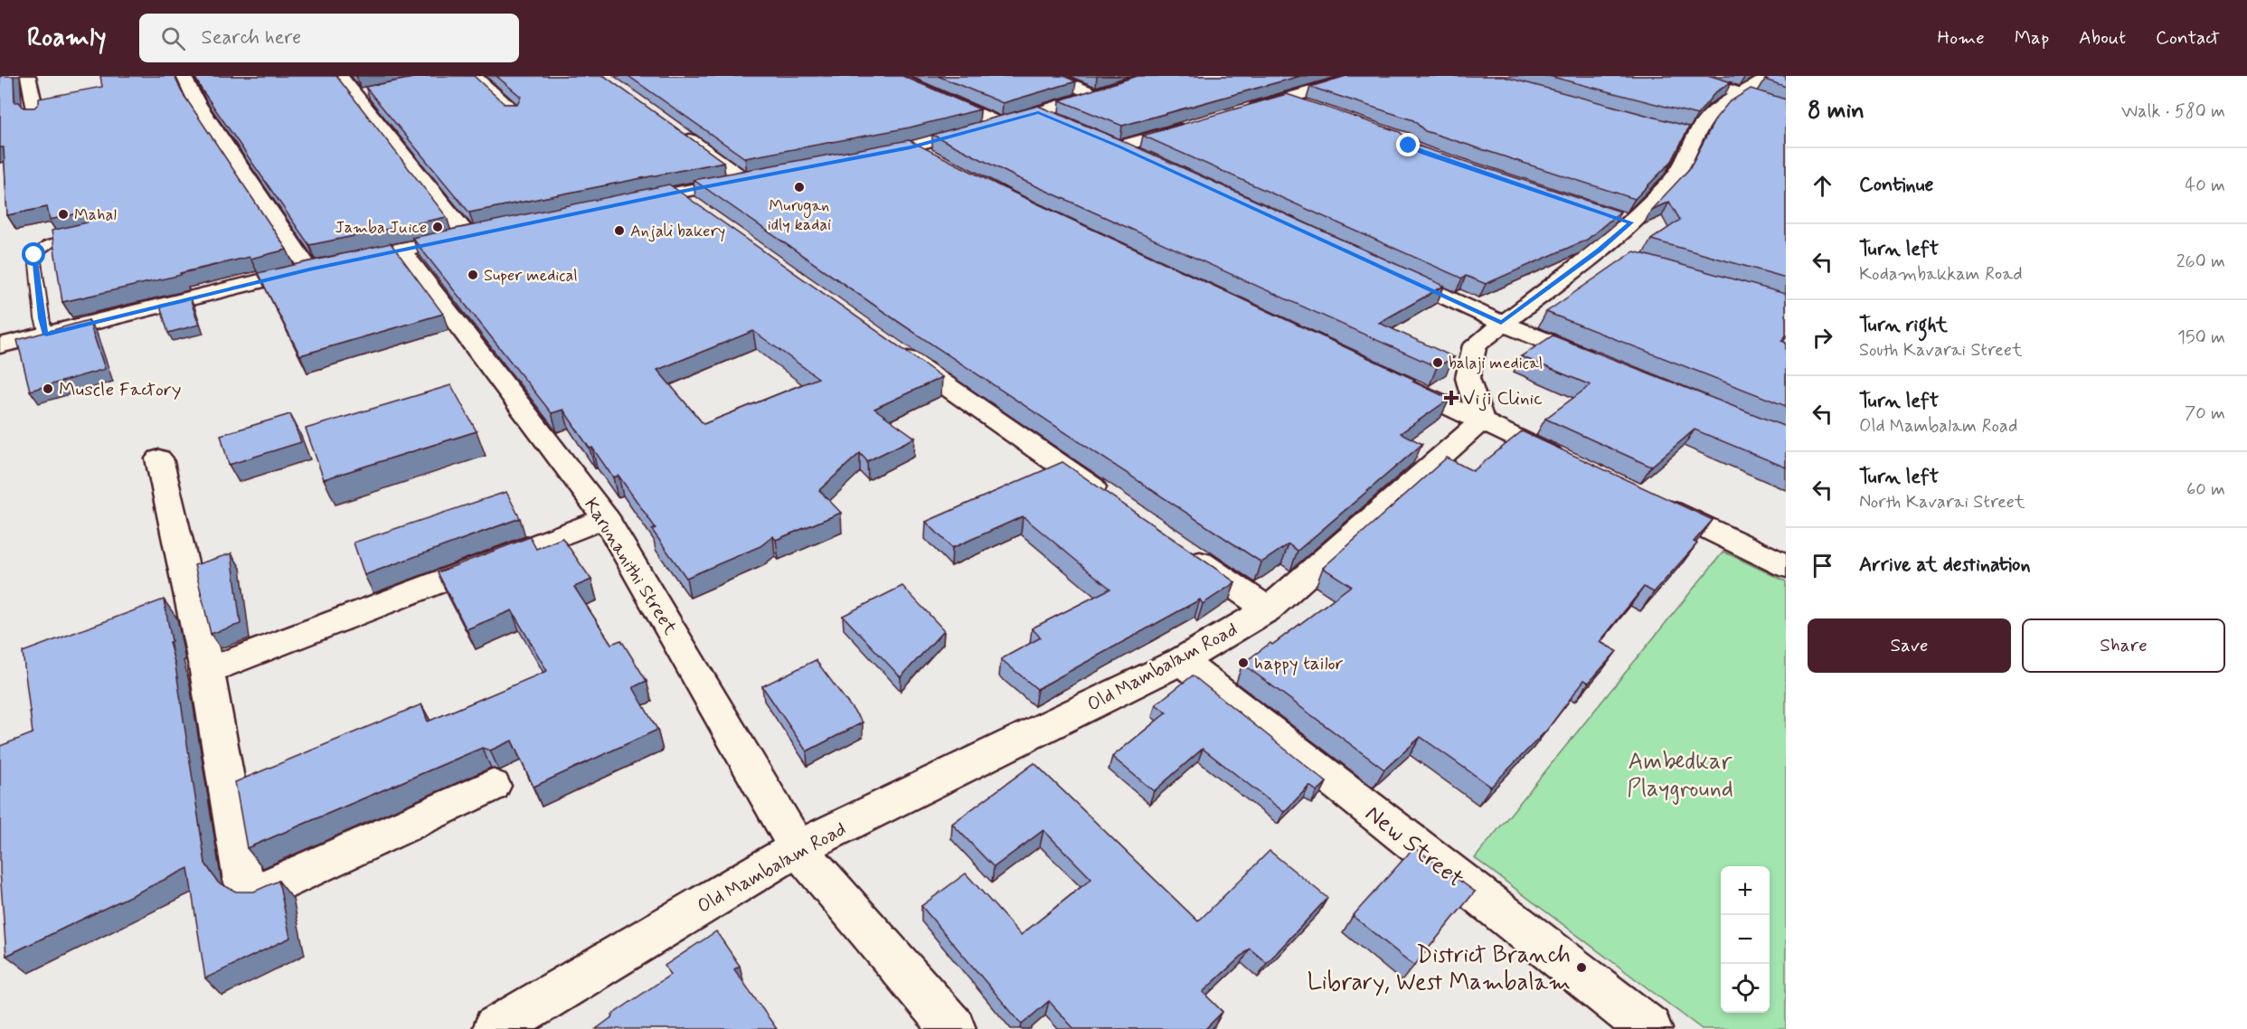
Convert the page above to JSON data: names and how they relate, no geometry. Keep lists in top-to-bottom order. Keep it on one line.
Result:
{"streets":{"street":["Karunanithi Street","Old Mambalam Road","New Street"]},"crossings":[["Karunanithi Street","Old Mambalam Road"],["Old Mambalam Road","New Street"]],"parks":["Ambedkar Playground"],"places":{"other":["Murugan idly kadai","Mahal","Jamba Juice","Anjali bakery","Super medical","balaji medical","Muscle Factory","happy tailor","District Branch Library, West Mambalam"],"health":["Viji Clinic"]},"page":{"header":"Roamly","search":"Search here","nav":["Home","Map","About","Contact"],"heading":["8 min","Walk · 580 m"],"list":[["Continue","40 m"],["Turn left","Kodambakkam Road","260 m"],["Turn right","South Kavarai Street","150 m"],["Turn left","Old Mambalam Road","70 m"],["Turn left","North Kavarai Street","60 m"],"Arrive at destination"],"buttons":["Save","Share"],"map_buttons":["+","−"]}}
